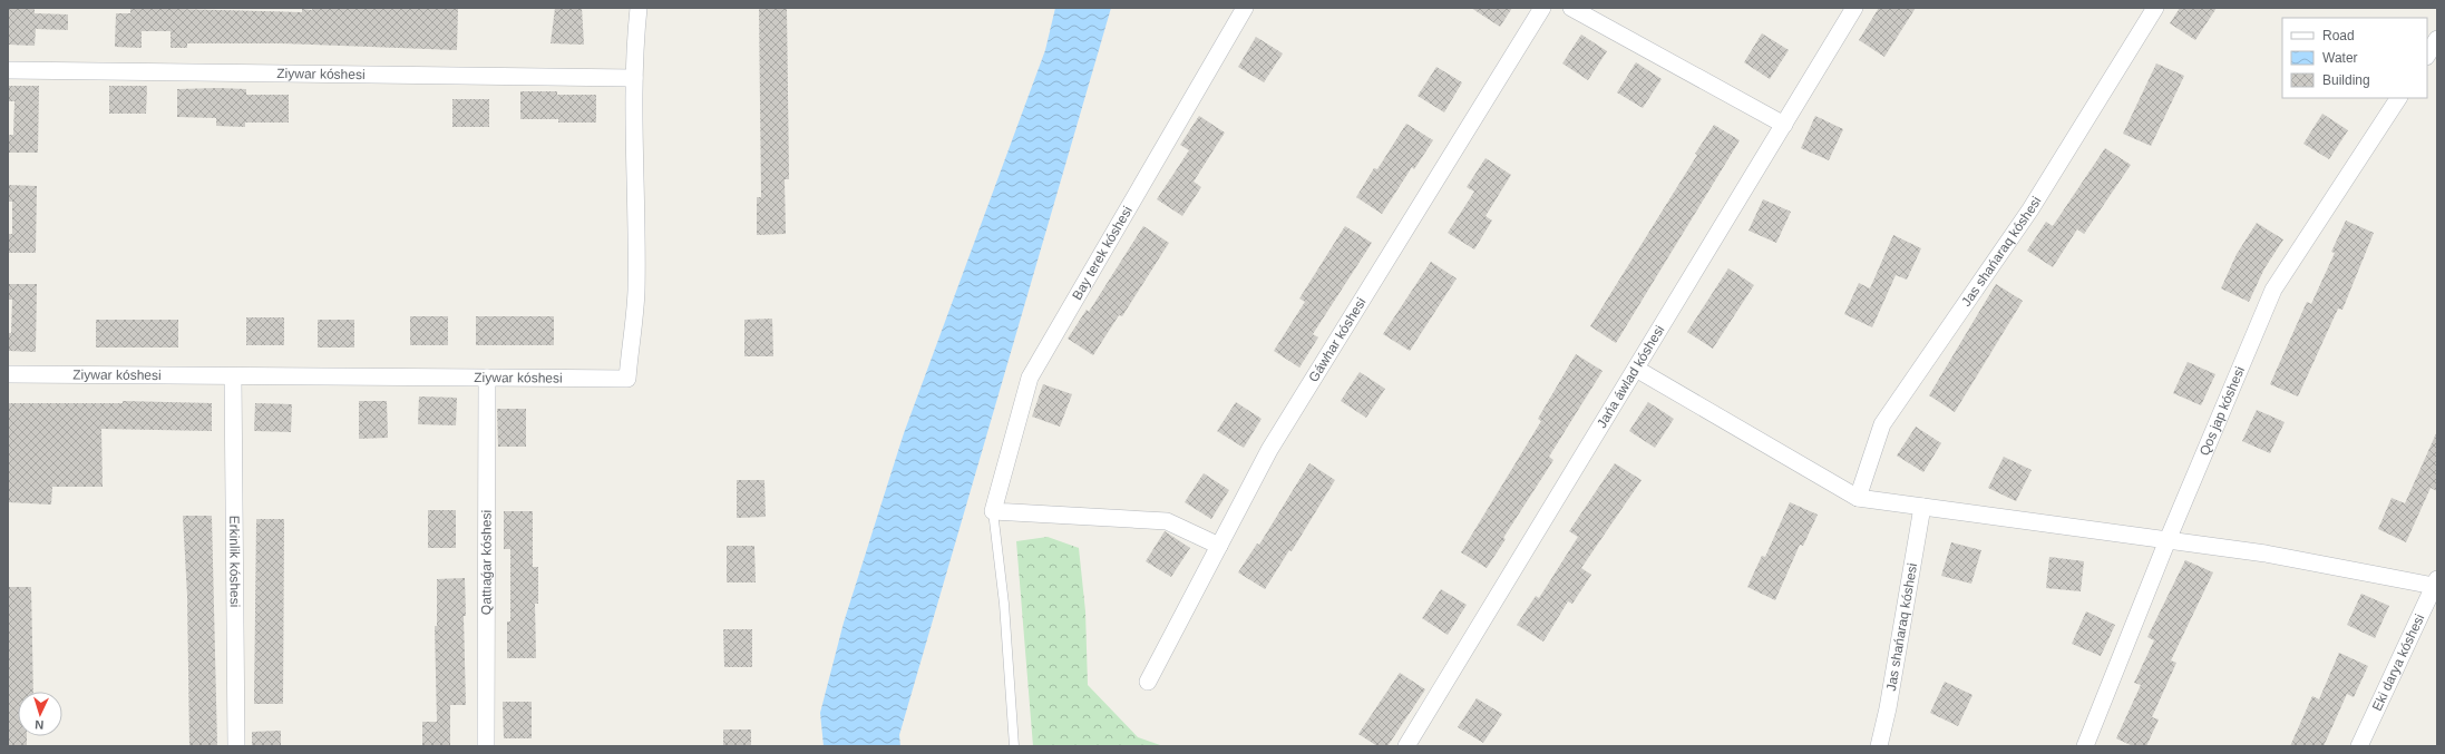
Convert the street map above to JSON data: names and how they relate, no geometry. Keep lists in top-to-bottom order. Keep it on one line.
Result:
{"streets":{"street":["Ziywar kóshesi","Jas shańaraq kóshesi","Bay terek kóshesi","Gáwhar kóshesi","Jańa áwlad kóshesi","Qos jap kóshesi","Erkinlik kóshesi","Qattıaǵar kóshesi","Eki darya kóshesi"]},"crossings":[["Ziywar kóshesi","Erkinlik kóshesi"],["Ziywar kóshesi","Qattıaǵar kóshesi"]],"legend":["Road","Water","Building"],"north":"bottom"}
